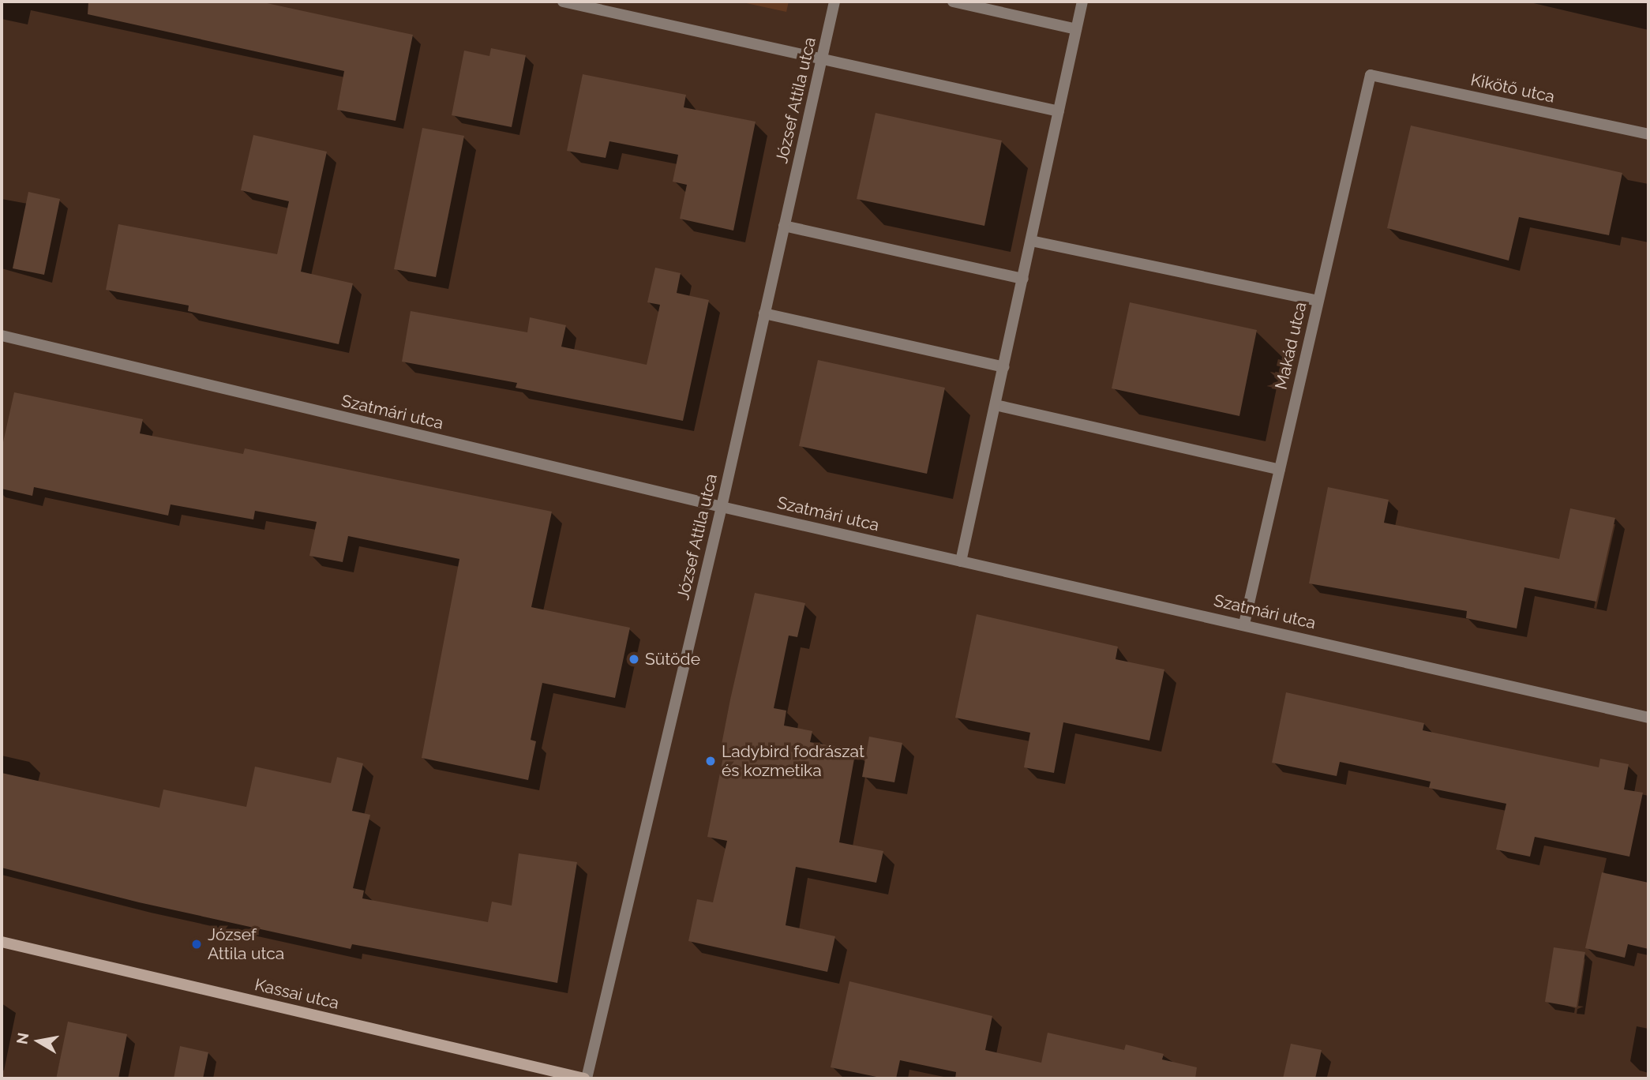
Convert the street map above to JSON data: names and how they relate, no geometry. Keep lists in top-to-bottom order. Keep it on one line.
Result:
{"streets":{"street":["Kikötő utca","József Attila utca","Makád utca","Szatmári utca","Kassai utca"]},"crossings":[["Kikötő utca","Makád utca"],["József Attila utca","Szatmári utca"],["József Attila utca","Kassai utca"],["Makád utca","Szatmári utca"]],"places":["Sütöde","Ladybird fodrászat és kozmetika","József Attila utca"],"north":"left"}
